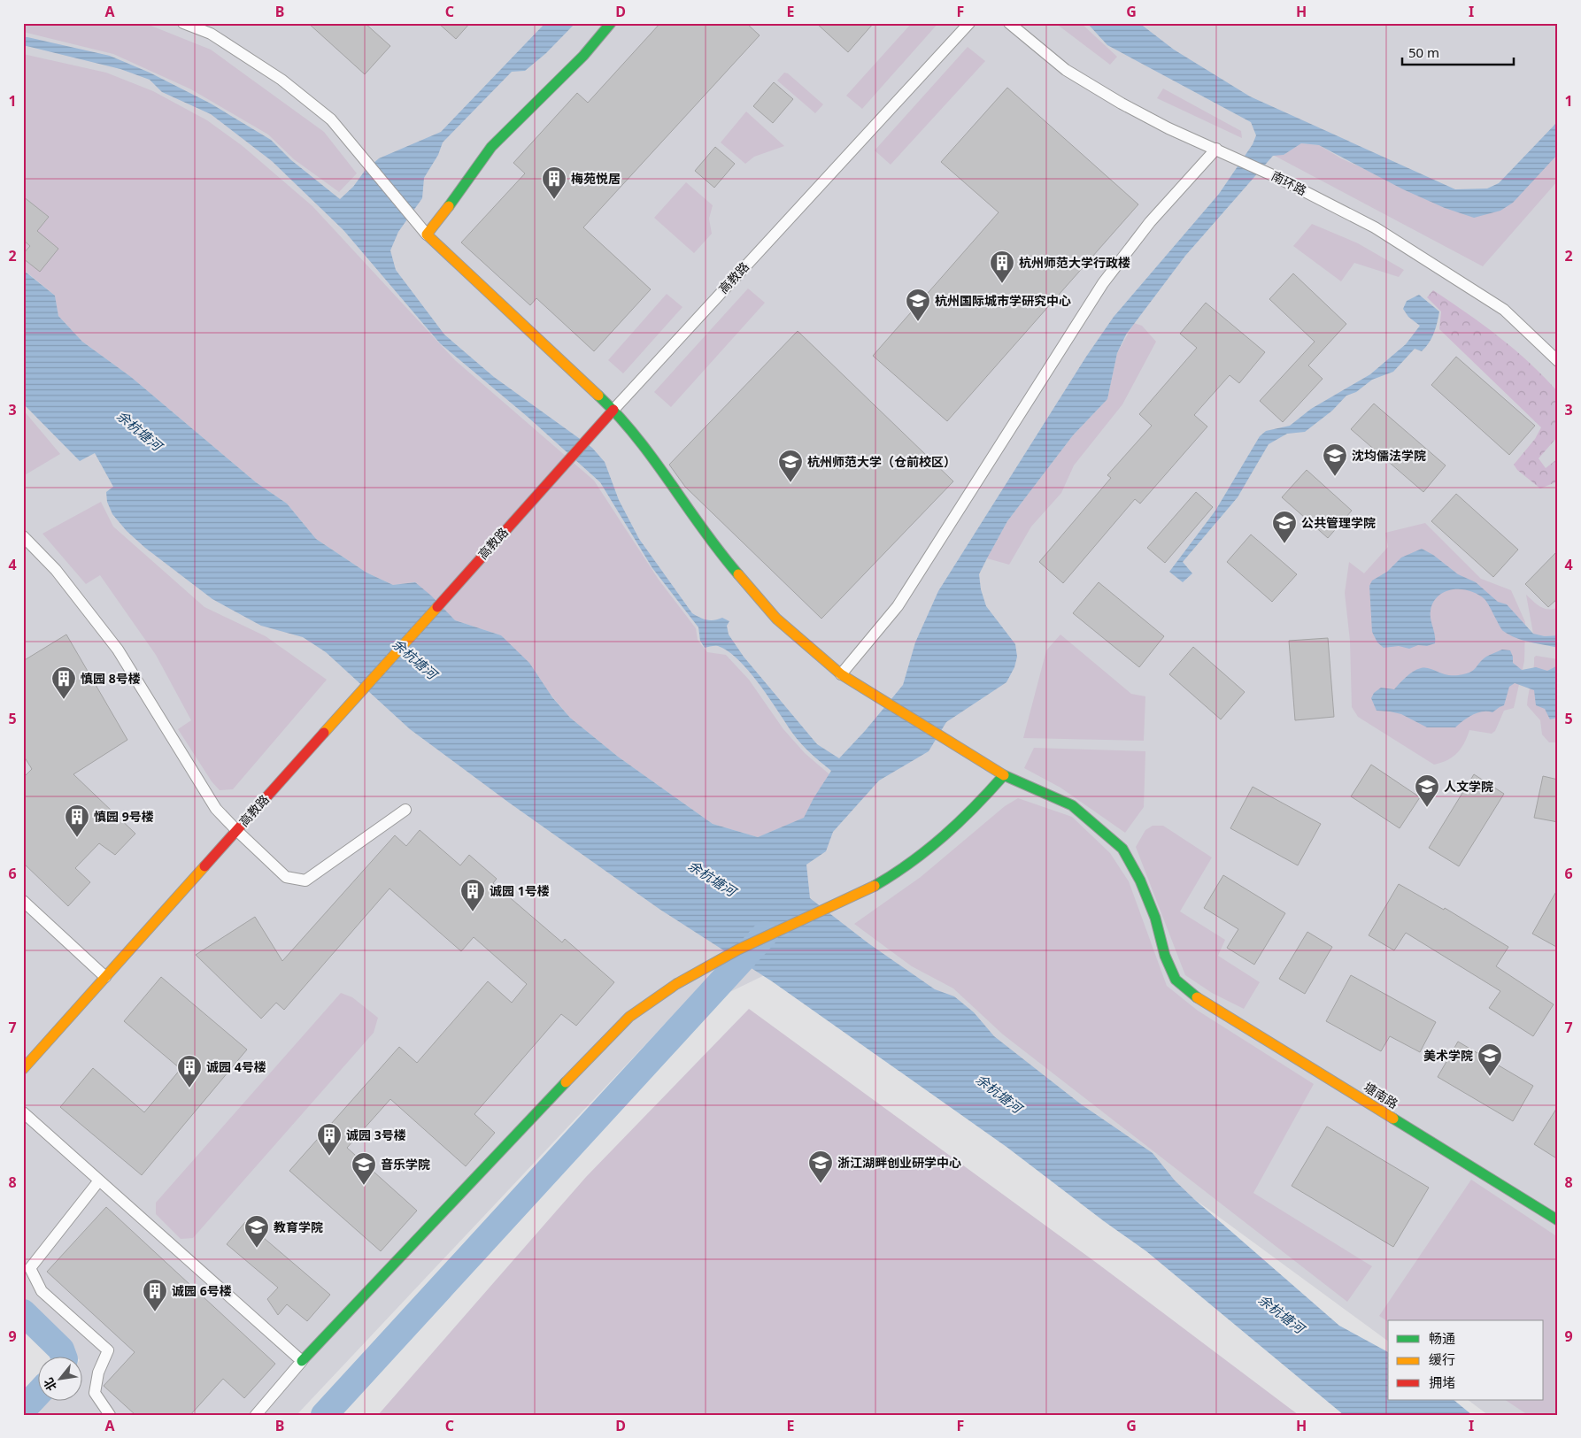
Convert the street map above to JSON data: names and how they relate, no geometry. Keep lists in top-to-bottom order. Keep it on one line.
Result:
{"streets":{"street":["南环路","高教路","塘南路"]},"crossings":[["高教路","塘南路"]],"water":["余杭塘河"],"places":{"building":["梅苑悦居","杭州师范大学行政楼","慎园 8号楼","慎园 9号楼","诚园 1号楼","诚园 4号楼","诚园 3号楼","诚园 6号楼"],"school or university":["杭州国际城市学研究中心","沈均儒法学院","杭州师范大学（仓前校区）","公共管理学院","人文学院","美术学院","浙江湖畔创业研学中心","音乐学院","教育学院"]},"legend":["畅通","缓行","拥堵"],"scale_bar":"50 m","north":"bottom left","grid":{"columns":["A","B","C","D","E","F","G","H","I"],"rows":["1","2","3","4","5","6","7","8","9"]}}
